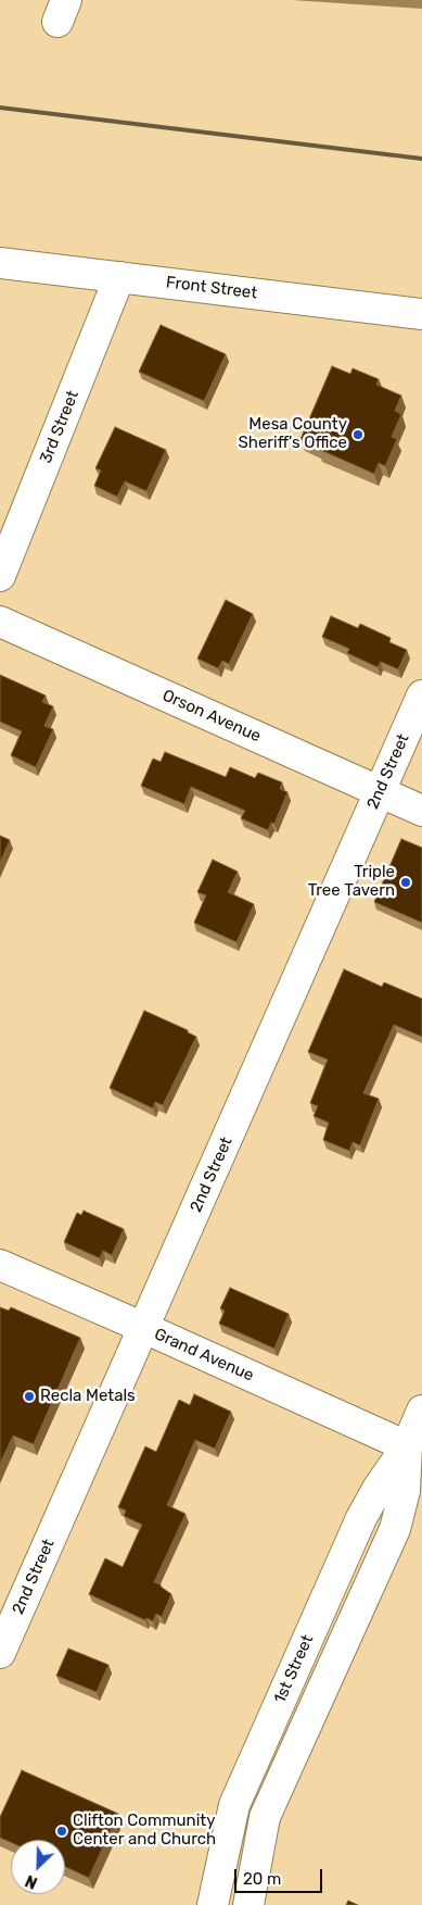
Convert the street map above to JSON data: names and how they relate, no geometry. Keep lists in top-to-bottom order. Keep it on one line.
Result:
{"streets":{"street":["Front Street","3rd Street","Orson Avenue","2nd Street","Grand Avenue","1st Street"]},"crossings":[["Front Street","3rd Street"],["Orson Avenue","2nd Street"],["2nd Street","Grand Avenue"],["Grand Avenue","1st Street"]],"places":["Mesa County Sheriff's Office","Triple Tree Tavern","Recla Metals","Clifton Community Center and Church"],"scale_bar":"20 m","north":"bottom left"}
